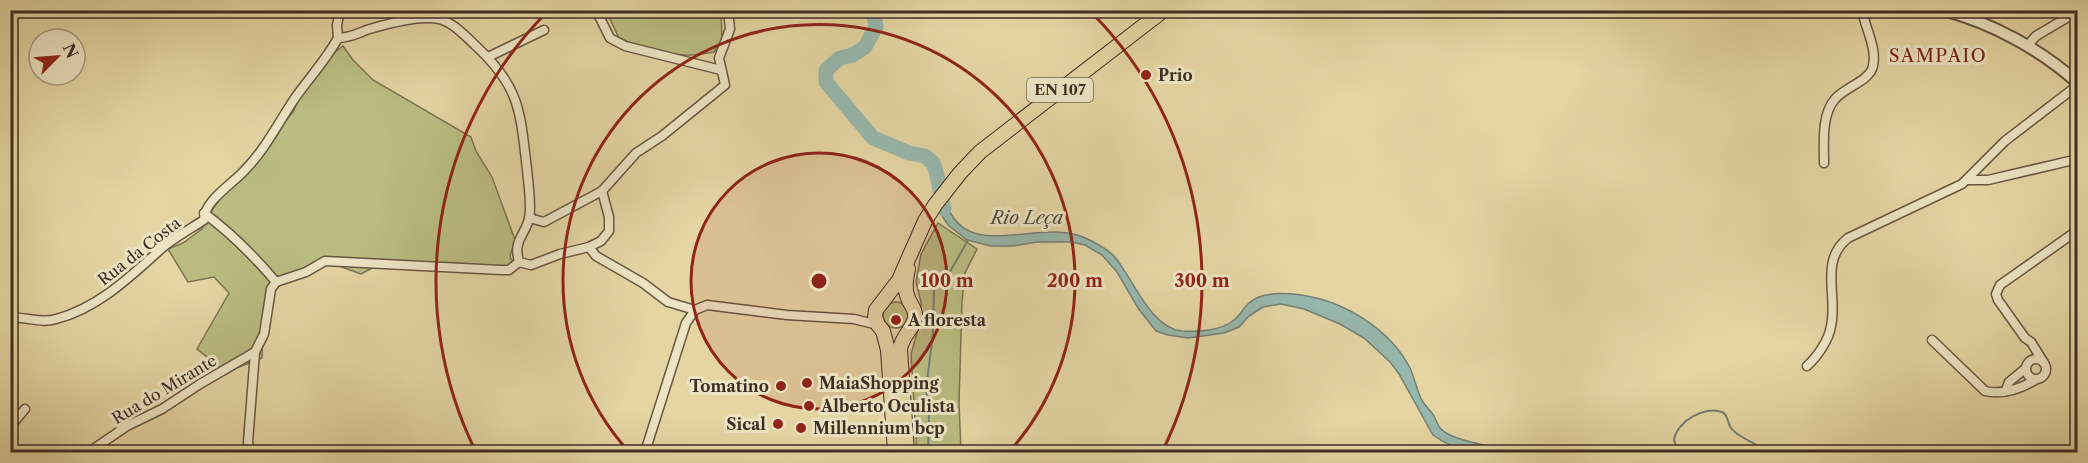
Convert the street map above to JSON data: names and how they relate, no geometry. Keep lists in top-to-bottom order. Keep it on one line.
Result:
{"streets":{"main road":["EN 107"],"street":["Rua da Costa","Rua do Mirante"]},"districts":["SAMPAIO"],"water":["Rio Leça"],"places":["Prio","A floresta","MaiaShopping","Tomatino","Alberto Oculista","Sical","Millennium bcp"],"north":"top right","rings":["100 m","200 m","300 m"]}
